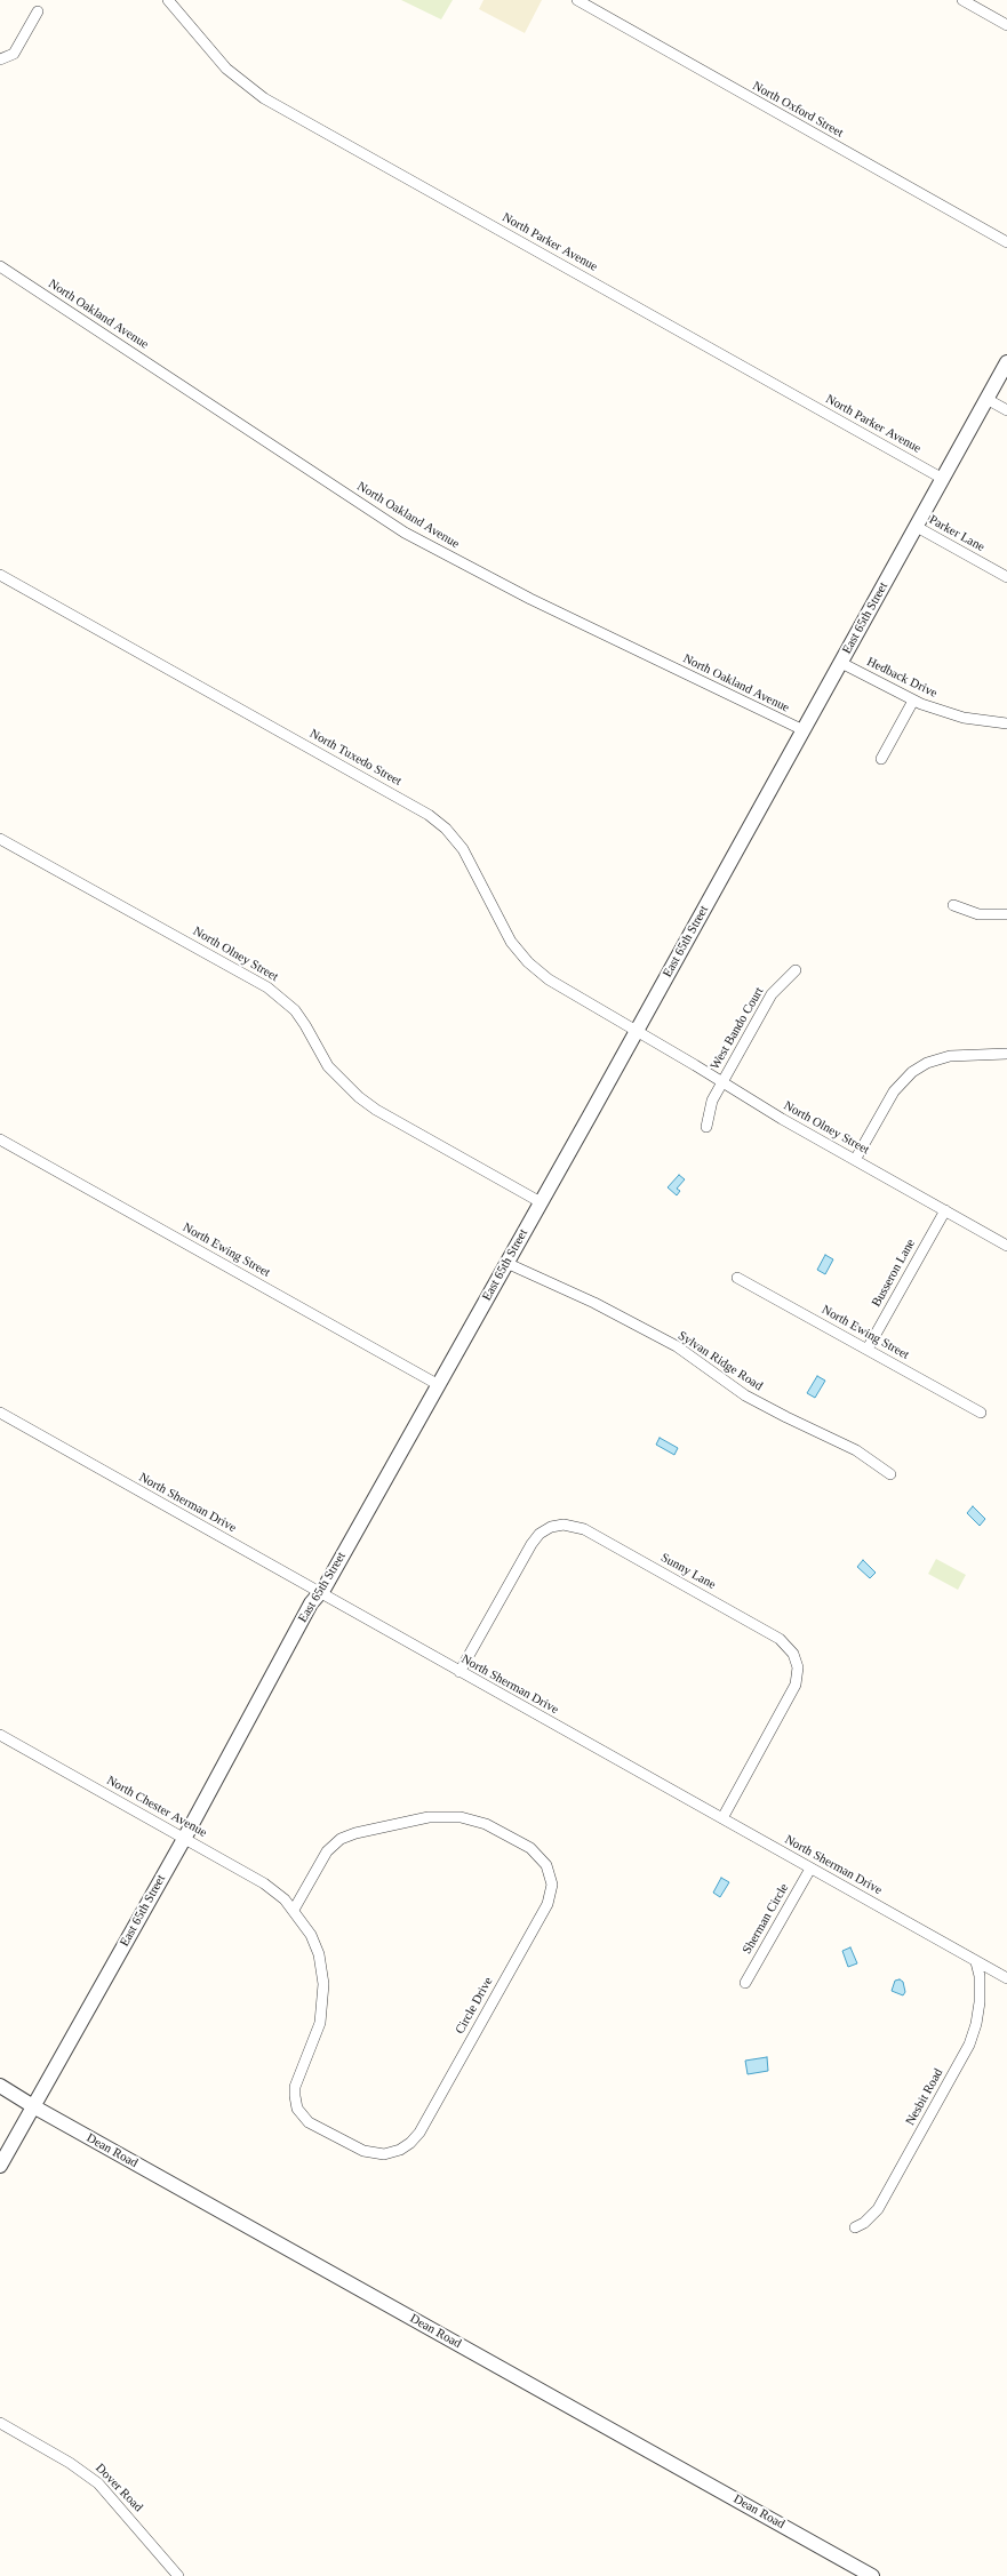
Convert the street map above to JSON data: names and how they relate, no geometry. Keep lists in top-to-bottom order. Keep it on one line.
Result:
{"streets":{"street":["North Oxford Street","North Parker Avenue","North Oakland Avenue","Parker Lane","East 65th Street","Hedback Drive","North Tuxedo Street","North Olney Street","West Bando Court","North Ewing Street","Busseron Lane","Sylvan Ridge Road","North Sherman Drive","Sunny Lane","North Chester Avenue","Sherman Circle","Circle Drive","Nesbit Road","Dean Road","Dover Road"]},"crossings":[["North Parker Avenue","East 65th Street"],["North Oakland Avenue","East 65th Street"],["Parker Lane","East 65th Street"],["East 65th Street","Hedback Drive"],["East 65th Street","North Tuxedo Street"],["East 65th Street","North Olney Street"],["East 65th Street","North Ewing Street"],["East 65th Street","Sylvan Ridge Road"],["East 65th Street","North Sherman Drive"],["East 65th Street","North Chester Avenue"],["East 65th Street","Dean Road"],["North Tuxedo Street","North Olney Street"],["North Olney Street","West Bando Court"],["North Olney Street","Busseron Lane"],["North Ewing Street","Busseron Lane"],["North Sherman Drive","Sunny Lane"],["North Sherman Drive","Sherman Circle"],["North Sherman Drive","Nesbit Road"],["North Chester Avenue","Circle Drive"]]}
